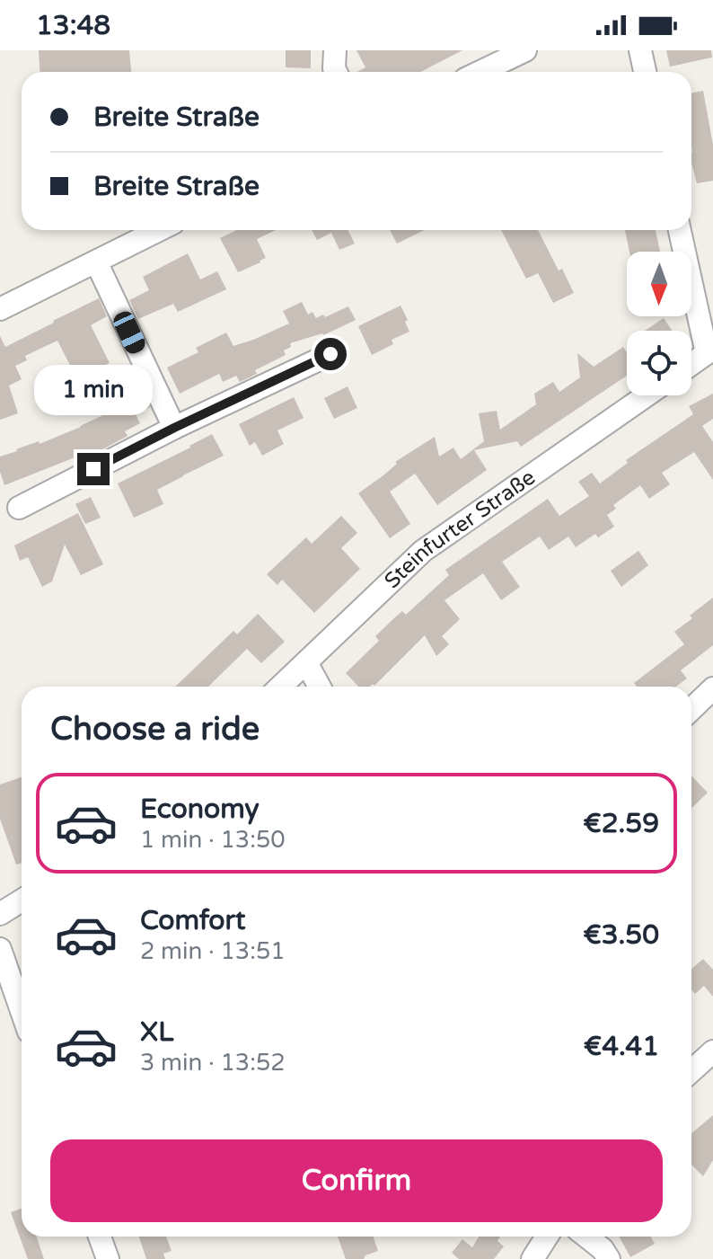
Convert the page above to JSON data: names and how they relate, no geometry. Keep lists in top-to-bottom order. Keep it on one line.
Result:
{"streets":{"street":["Steinfurter Straße"]},"north":"bottom","page":{"status":"13:48","banner":["Breite Straße","Breite Straße"],"bubble":"1 min","heading":"Choose a ride","list":[{"name":"Economy","note":"1 min · 13:50","value":"€2.59"},{"name":"Comfort","note":"2 min · 13:51","value":"€3.50"},{"name":"XL","note":"3 min · 13:52","value":"€4.41"}],"buttons":"Confirm"}}
